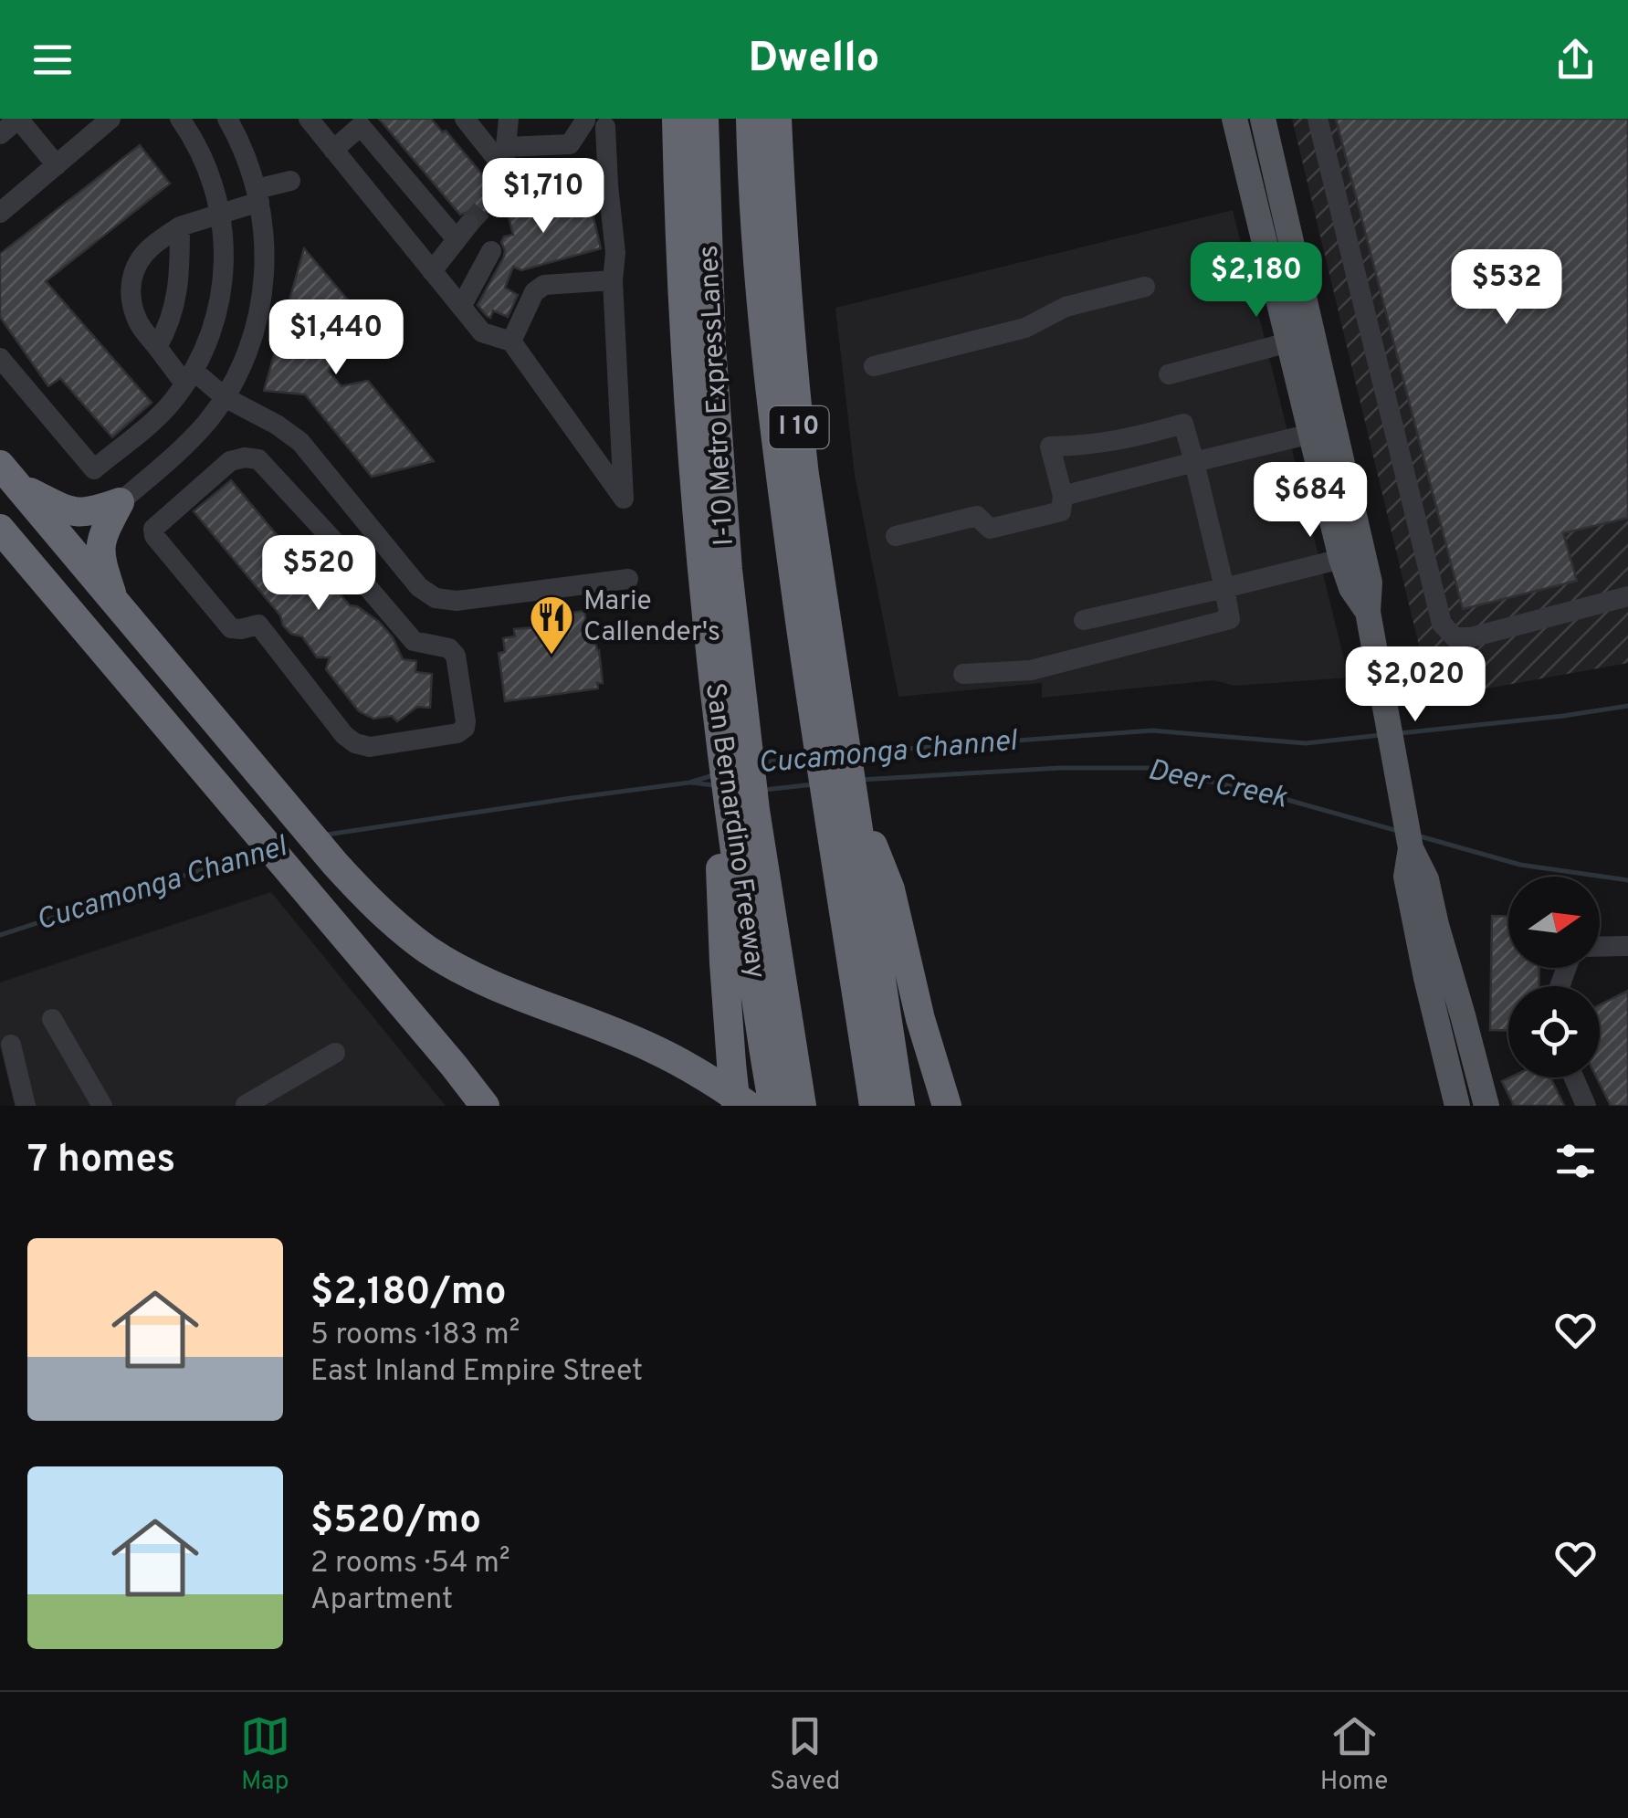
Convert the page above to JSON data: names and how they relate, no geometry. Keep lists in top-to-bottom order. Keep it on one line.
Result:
{"streets":{"highway":["I-10 Metro ExpressLanes","I 10","San Bernardino Freeway"]},"crossings":[["I-10 Metro ExpressLanes","I 10"],["I-10 Metro ExpressLanes","San Bernardino Freeway"]],"water":["Cucamonga Channel","Deer Creek"],"places":{"restaurant":["Marie Callender's"]},"north":"right","page":{"header":"Dwello","price":["$1,710","$2,180","$532","$1,440","$684","$520","$2,020"],"heading":"7 homes","list":[{"name":"$2,180/mo","note":"5 rooms · 183 m² · East Inland Empire Street"},{"name":"$520/mo","note":"2 rooms · 54 m² · Apartment"}],"tabs":["Map","Saved","Home"]}}
